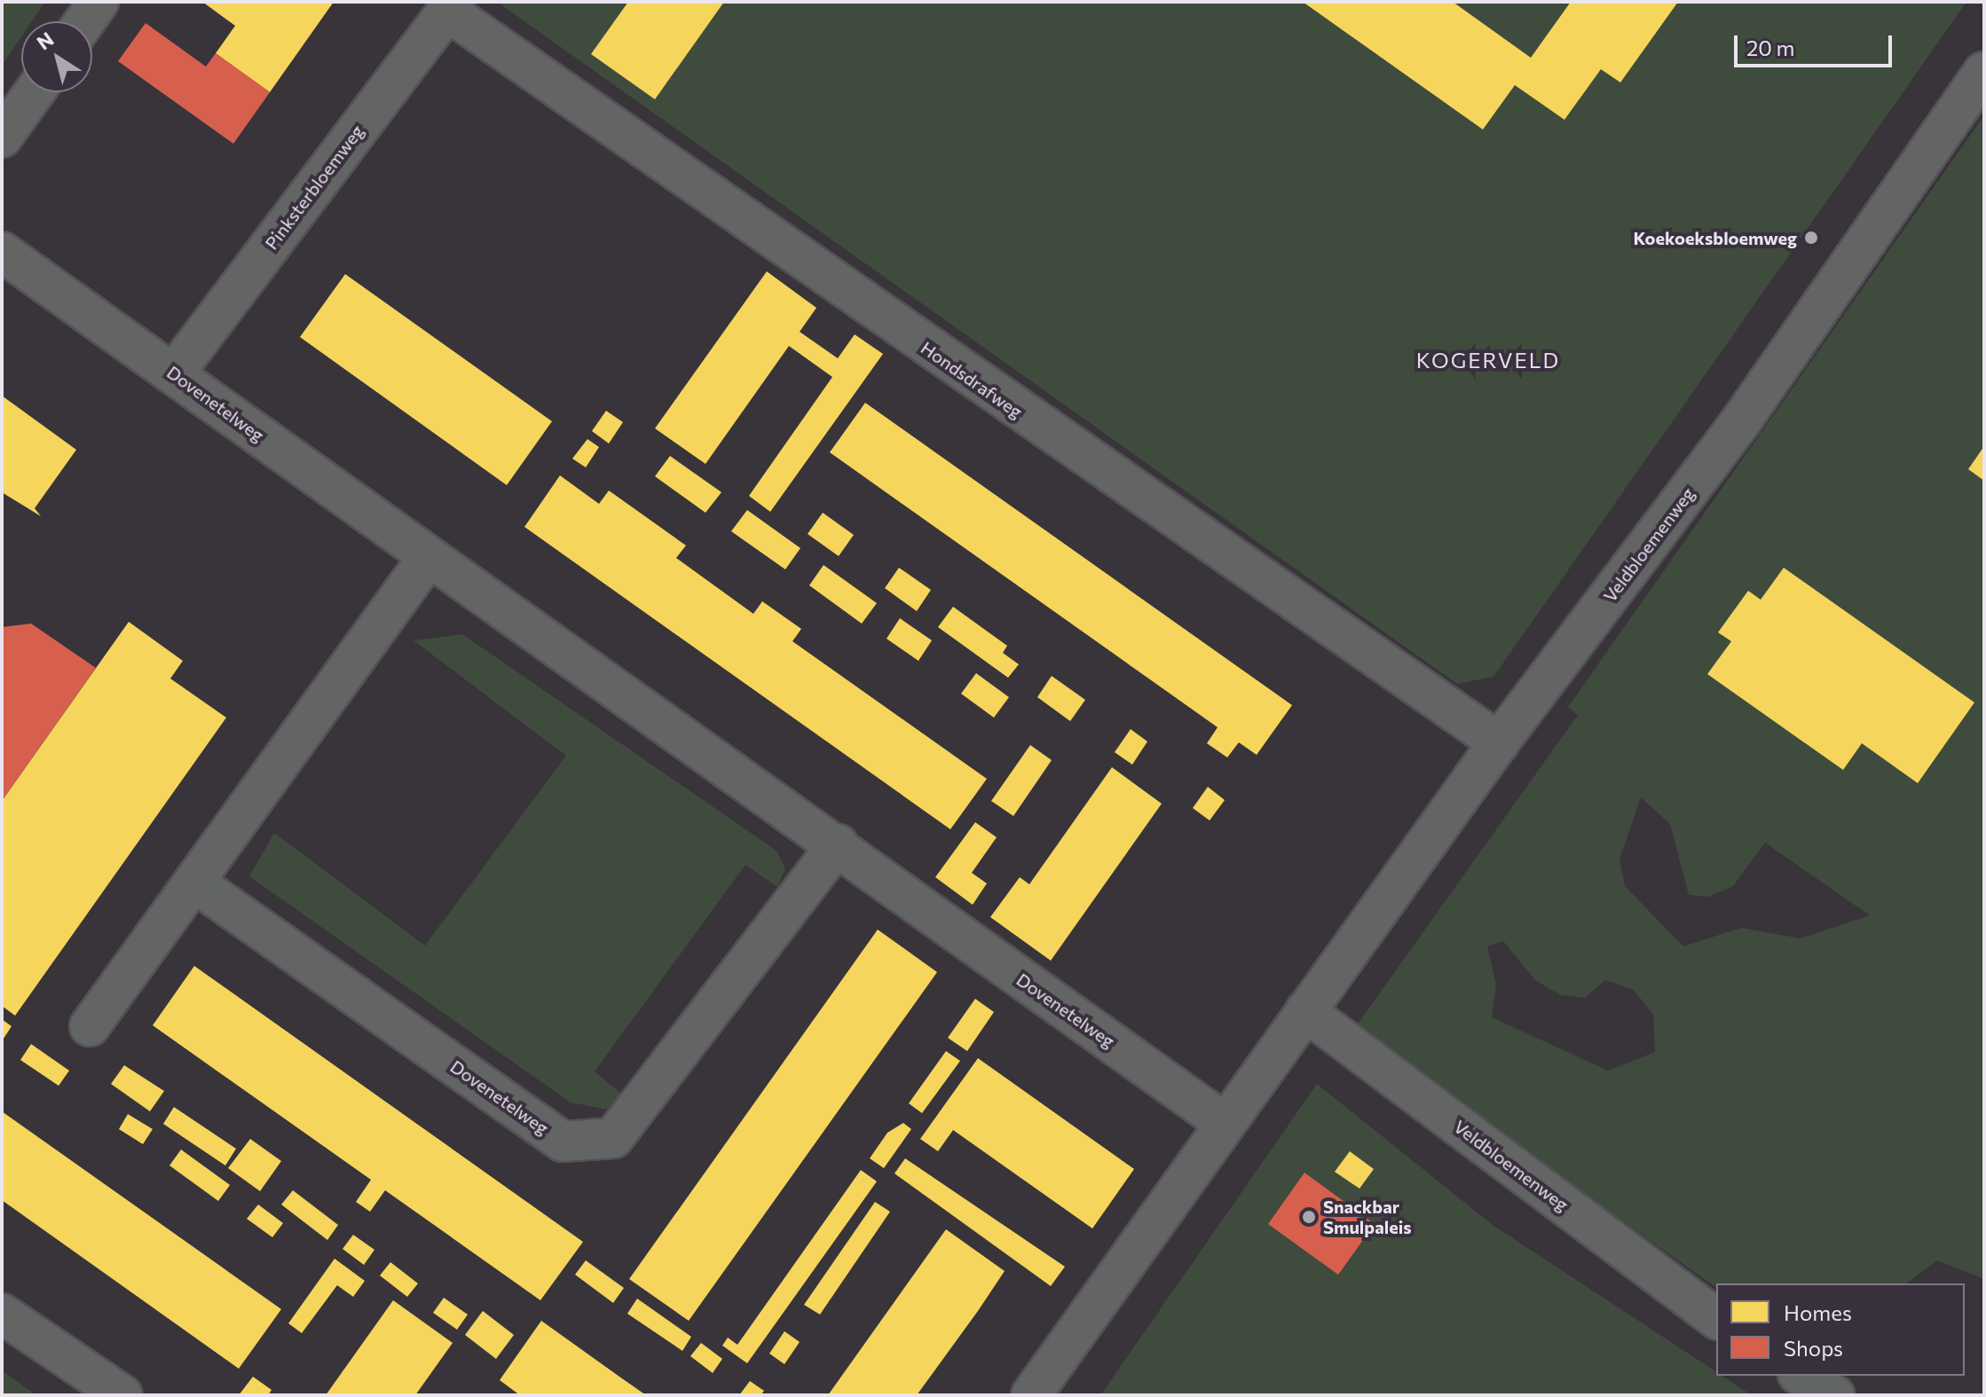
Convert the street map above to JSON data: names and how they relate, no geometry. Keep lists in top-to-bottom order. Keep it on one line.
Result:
{"streets":{"street":["Pinksterbloemweg","Hondsdrafweg","Dovenetelweg","Veldbloemenweg"]},"crossings":[["Pinksterbloemweg","Hondsdrafweg"],["Pinksterbloemweg","Dovenetelweg"],["Hondsdrafweg","Veldbloemenweg"],["Dovenetelweg","Veldbloemenweg"]],"districts":["KOGERVELD"],"places":["Koekoeksbloemweg","Snackbar Smulpaleis"],"legend":["Homes","Shops"],"scale_bar":"20 m","north":"top left"}
